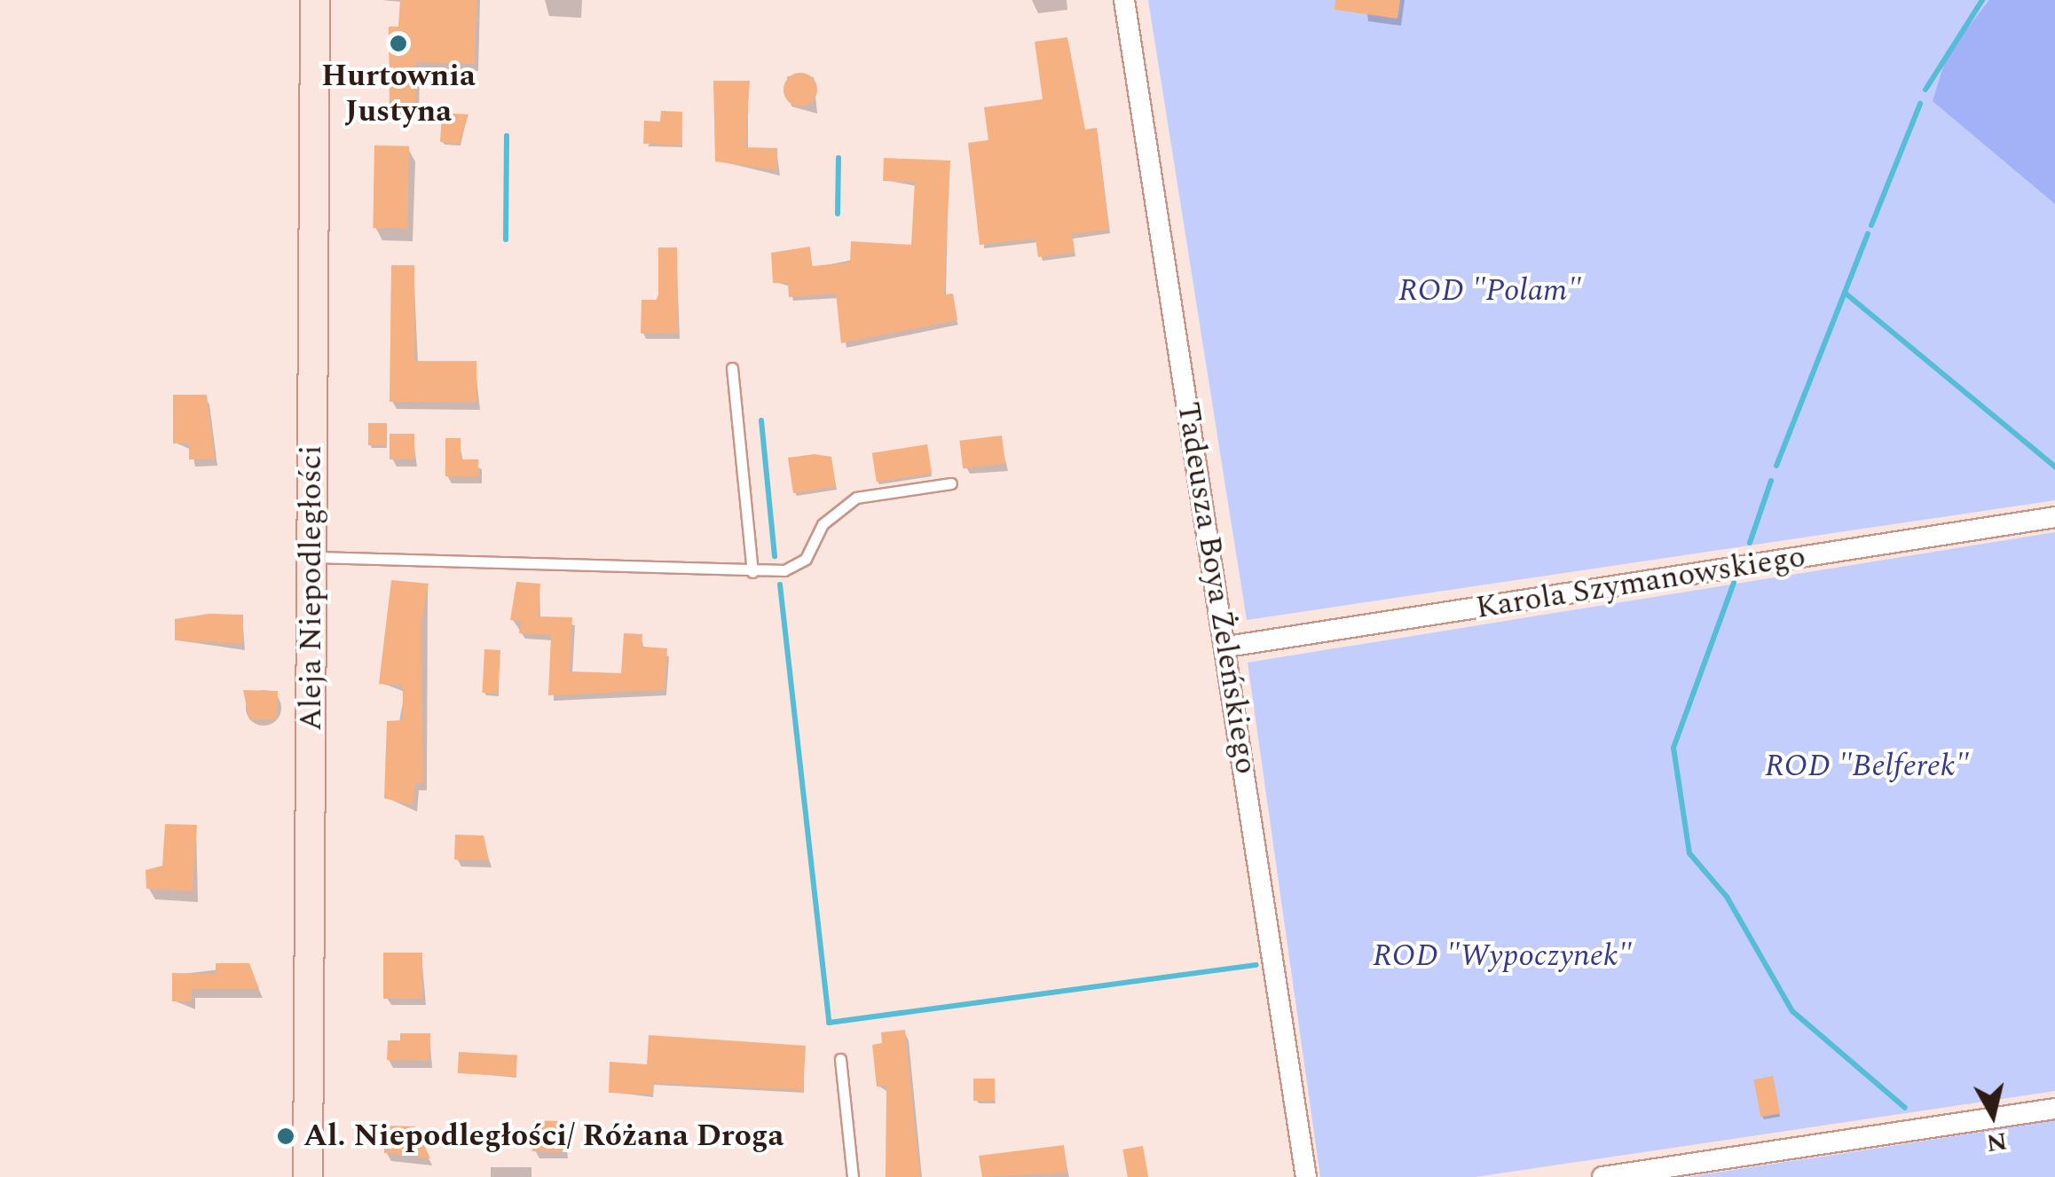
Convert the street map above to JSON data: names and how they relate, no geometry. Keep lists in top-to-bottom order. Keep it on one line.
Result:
{"streets":{"street":["Karola Szymanowskiego","Aleja Niepodległości","Tadeusza Boya Żeleńskiego"]},"crossings":[["Karola Szymanowskiego","Tadeusza Boya Żeleńskiego"]],"parks":["ROD \"Polam\"","ROD \"Belferek\"","ROD \"Wypoczynek\""],"places":["Hurtownia Justyna","Al. Niepodległości/ Różana Droga"],"north":"bottom"}
